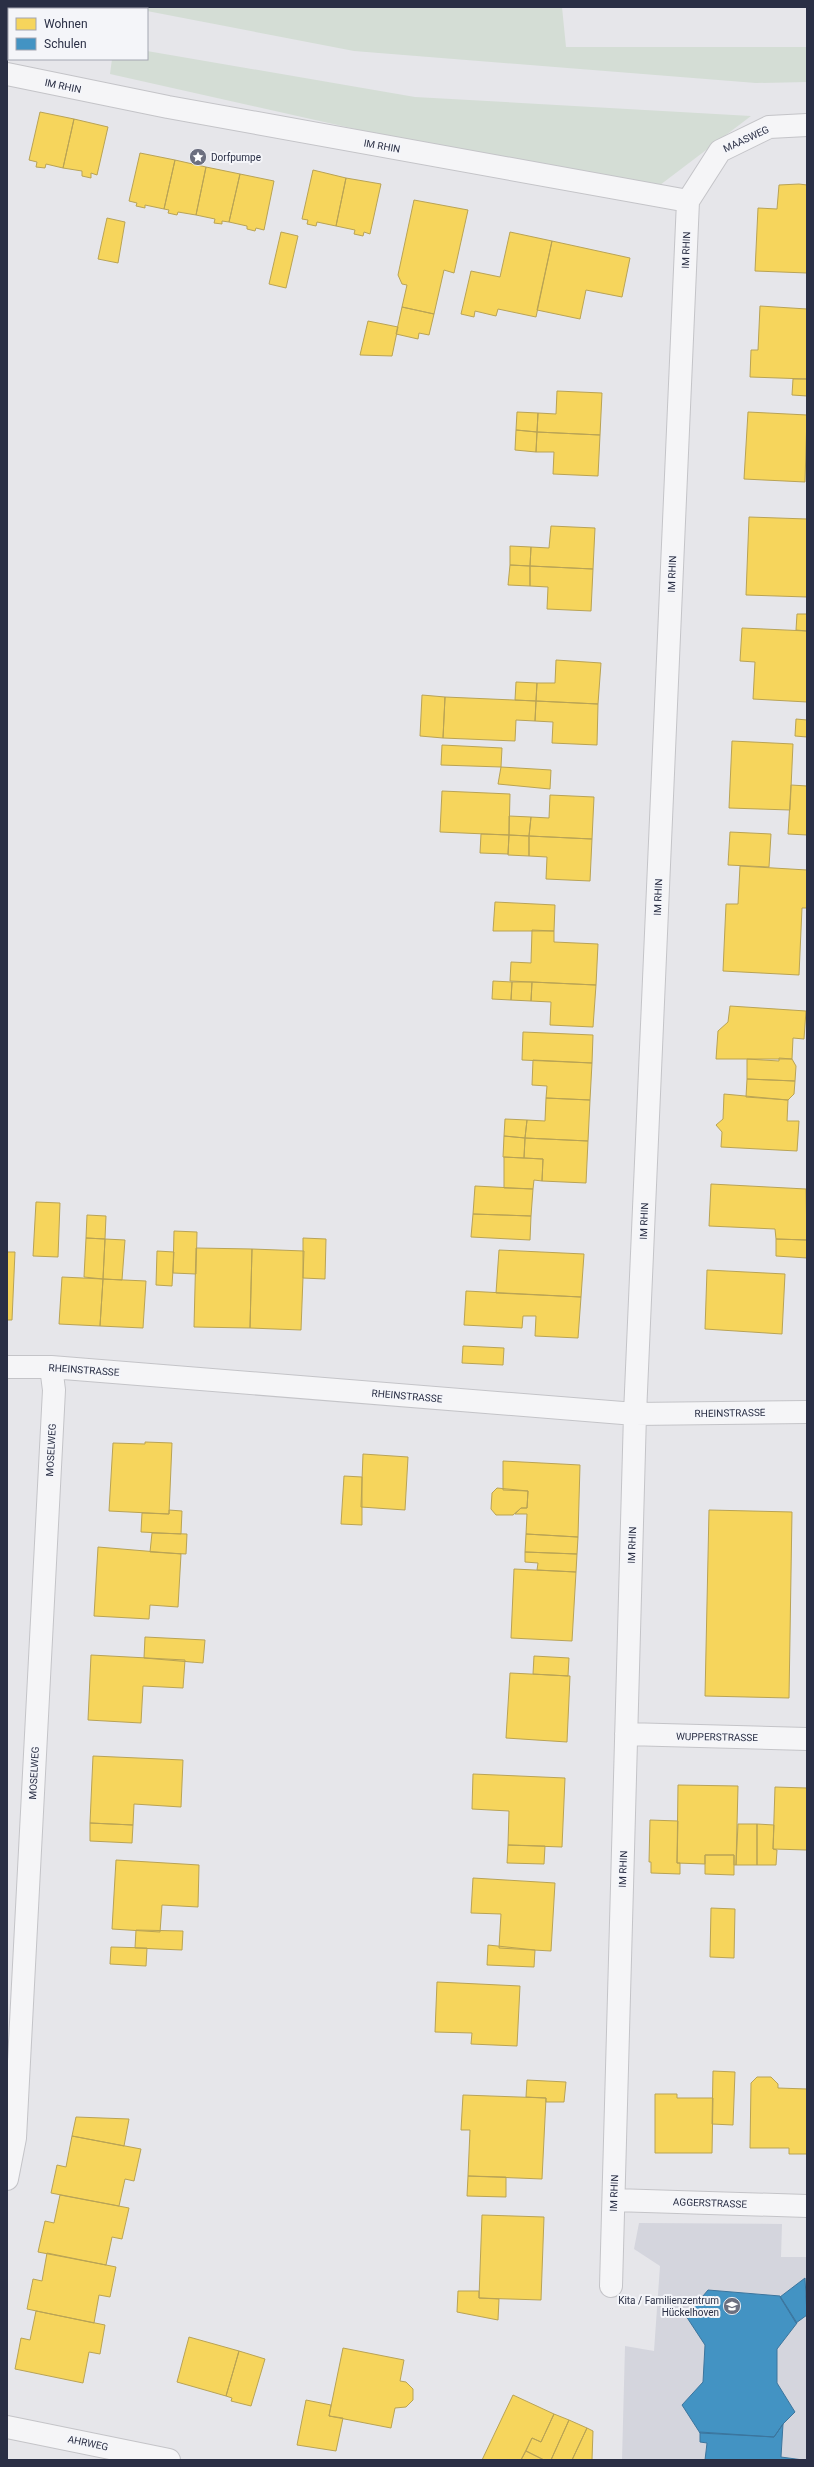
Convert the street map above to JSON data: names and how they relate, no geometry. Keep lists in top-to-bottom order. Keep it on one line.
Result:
{"streets":{"street":["IM RHIN","MAASWEG","RHEINSTRASSE","MOSELWEG","WUPPERSTRASSE","AGGERSTRASSE","AHRWEG"]},"crossings":[["IM RHIN","MAASWEG"],["IM RHIN","RHEINSTRASSE"],["IM RHIN","WUPPERSTRASSE"],["IM RHIN","AGGERSTRASSE"],["RHEINSTRASSE","MOSELWEG"]],"places":{"place":["Dorfpumpe"],"school or university":["Kita / Familienzentrum Hückelhoven"]},"legend":["Wohnen","Schulen"]}
